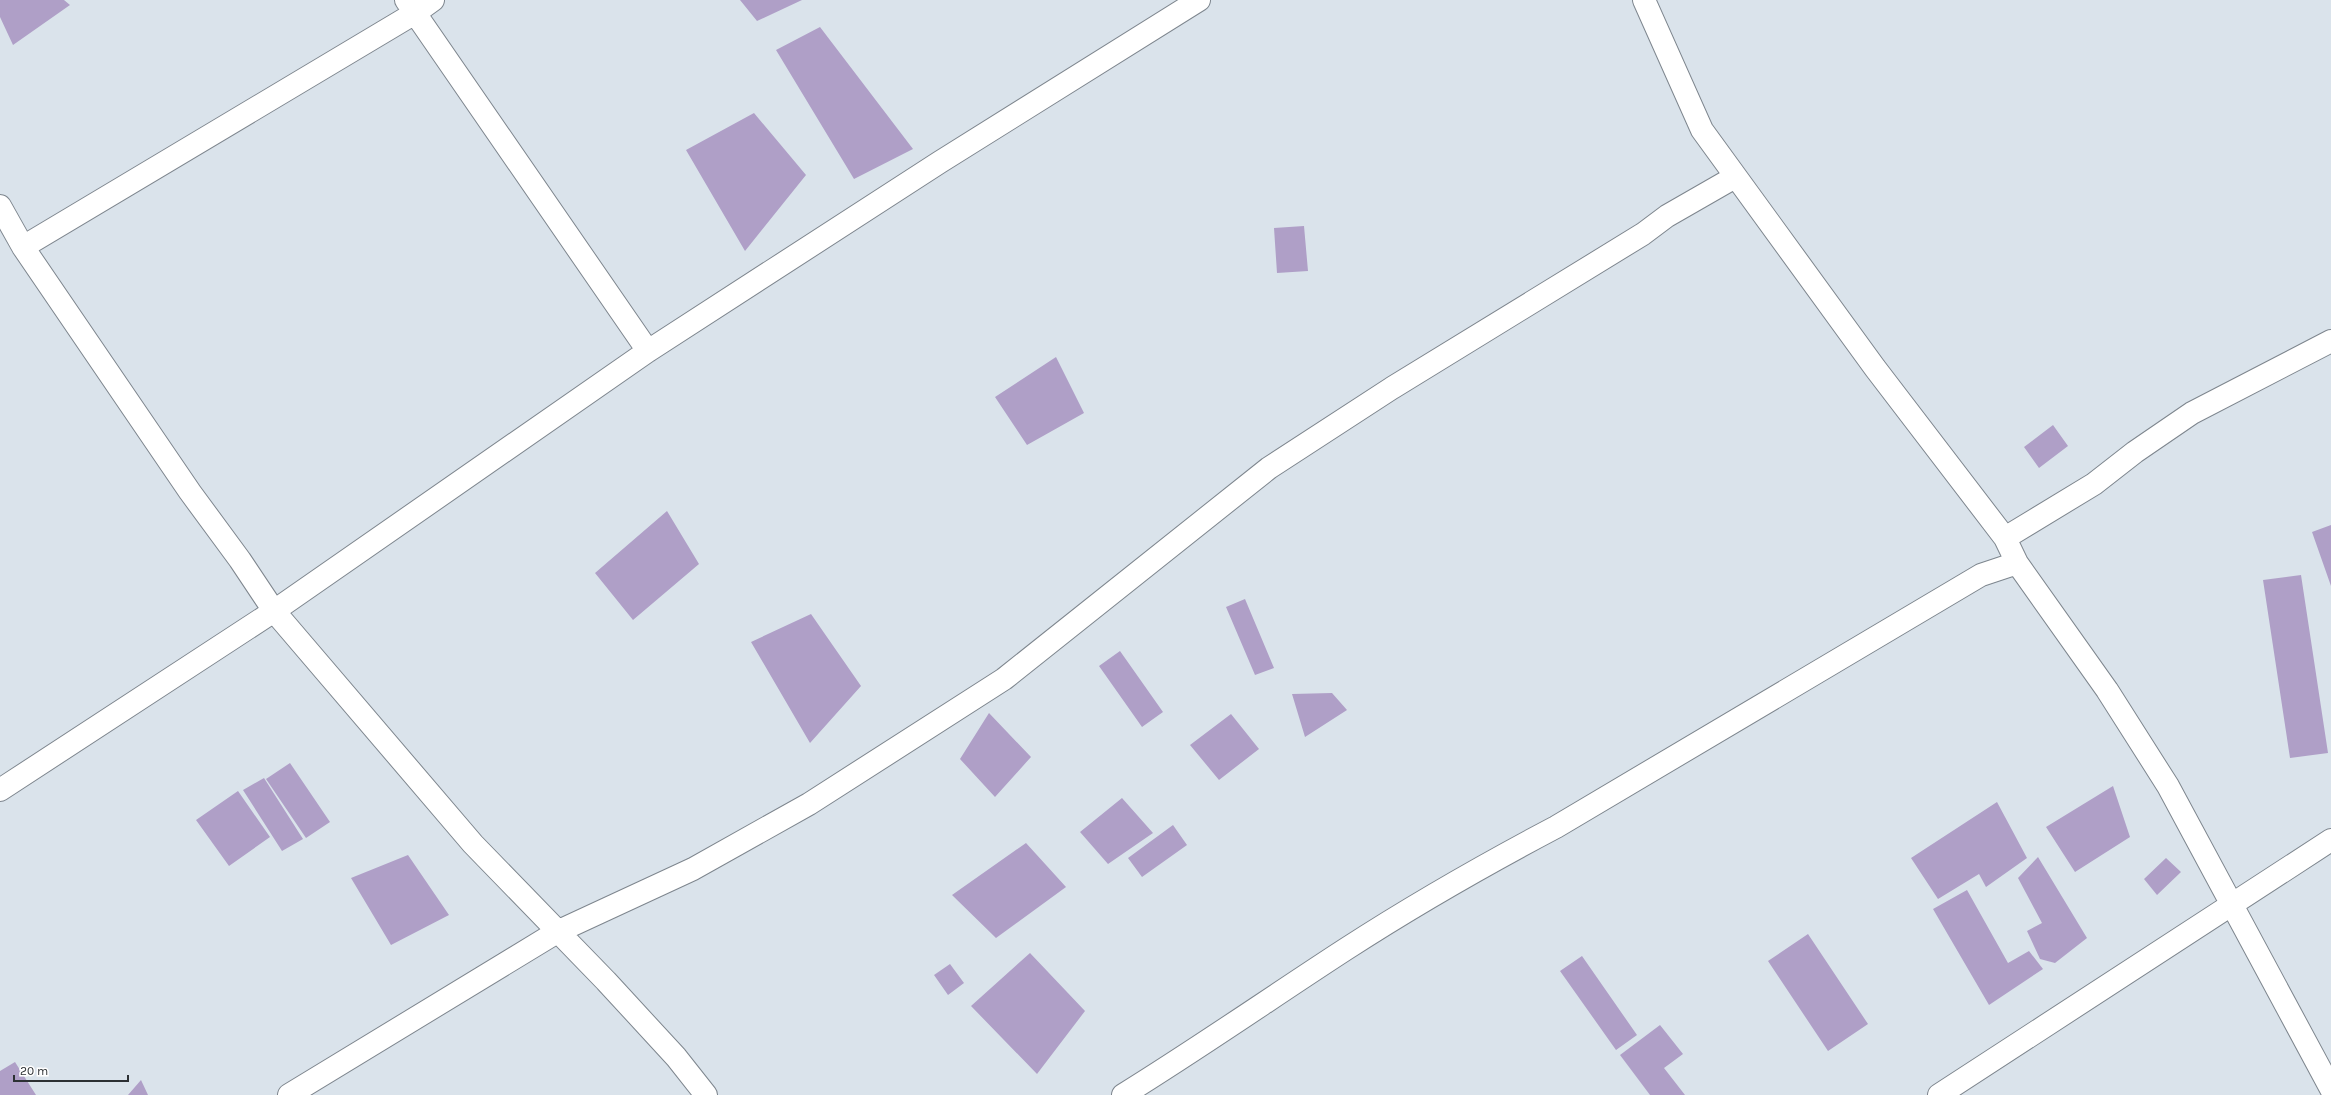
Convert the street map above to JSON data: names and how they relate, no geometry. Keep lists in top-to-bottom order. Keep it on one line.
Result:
{"scale_bar":"20 m"}
